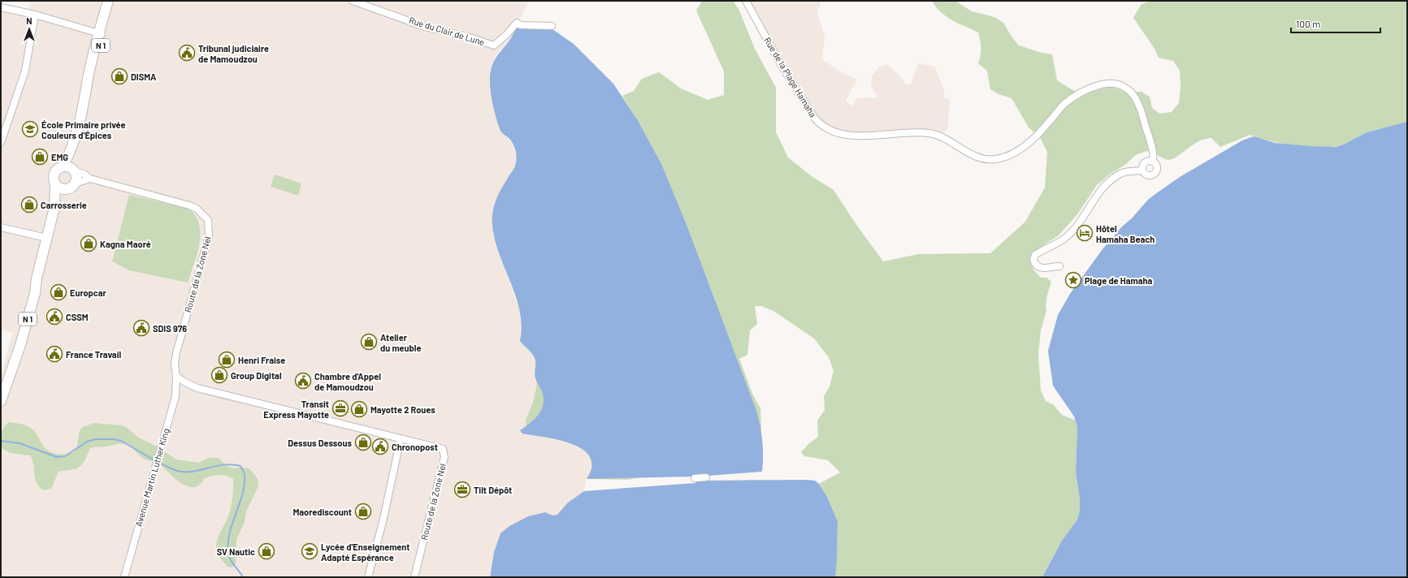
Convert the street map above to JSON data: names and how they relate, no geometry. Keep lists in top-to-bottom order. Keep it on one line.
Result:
{"streets":{"main road":["N 1"],"street":["Rue du Clair de Lune","Rue de la Plage Hamaha","Route de la Zone Nel","Avenue Martin Luther King"]},"crossings":[["N 1","Route de la Zone Nel"],["Route de la Zone Nel","Avenue Martin Luther King"]],"places":{"public building":["Tribunal judiciaire de Mamoudzou","CSSM","SDIS 976","France Travail","Chambre d'Appel de Mamoudzou","Chronopost"],"shop":["DISMA","EMG","Carrosserie","Kagna Maoré","Europcar","Atelier du meuble","Henri Fraise","Group Digital","Mayotte 2 Roues","Dessus Dessous","Maorediscount","SV Nautic"],"school or university":["École Primaire privée Couleurs d'Épices","Lycée d'Enseignement Adapté Espérance"],"hotel":["Hôtel Hamaha Beach"],"place":["Plage de Hamaha"],"office":["Transit Express Mayotte","Tilt Dépôt"]},"scale_bar":"100 m","north":"top"}
